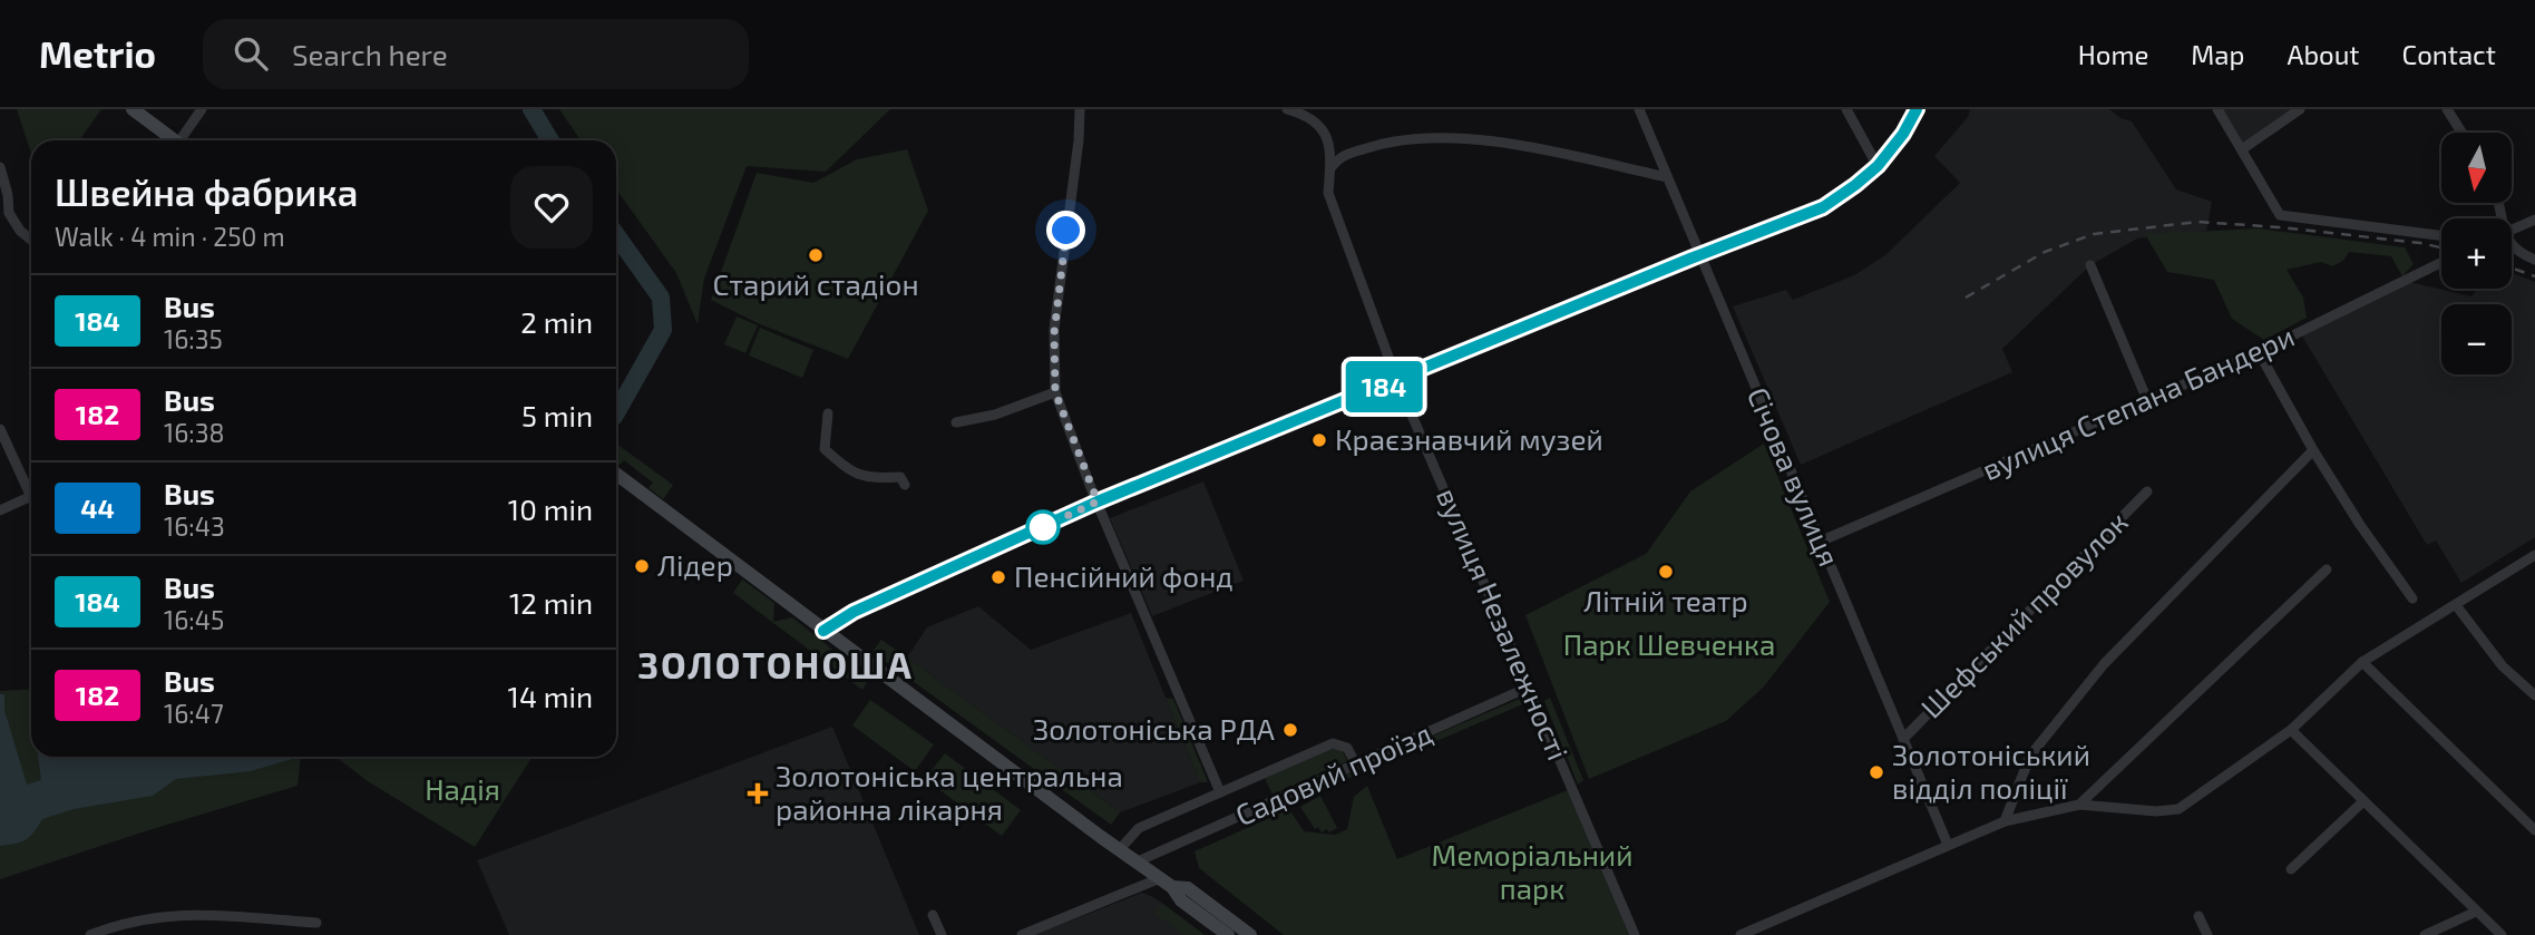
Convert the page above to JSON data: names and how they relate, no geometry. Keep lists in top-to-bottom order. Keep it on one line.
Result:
{"streets":{"street":["вулиця Степана Бандери","Січова вулиця","Шефський провулок","вулиця Незалежності","Садовий проїзд"]},"crossings":[["вулиця Степана Бандери","Січова вулиця"],["Січова вулиця","Шефський провулок"],["вулиця Незалежності","Садовий проїзд"]],"districts":["ЗОЛОТОНОША"],"parks":["Парк Шевченка","Надія","Меморіальний парк"],"places":{"other":["Старий стадіон","Краєзнавчий музей","Лідер","Літній театр","Пенсійний фонд","Золотоніська РДА","Золотоніський відділ поліції"],"health":["Золотоніська центральна районна лікарня"]},"lines":["bus line 184"],"north":"bottom","page":{"header":"Metrio","search":"Search here","nav":["Home","Map","About","Contact"],"on_map":"184","map_buttons":["+","−"],"heading":["Швейна фабрика","Walk · 4 min · 250 m"],"list":[{"mark":"184","name":"Bus","note":"16:35","value":"2 min"},{"mark":"182","name":"Bus","note":"16:38","value":"5 min"},{"mark":"44","name":"Bus","note":"16:43","value":"10 min"},{"mark":"184","name":"Bus","note":"16:45","value":"12 min"},{"mark":"182","name":"Bus","note":"16:47","value":"14 min"}]}}
